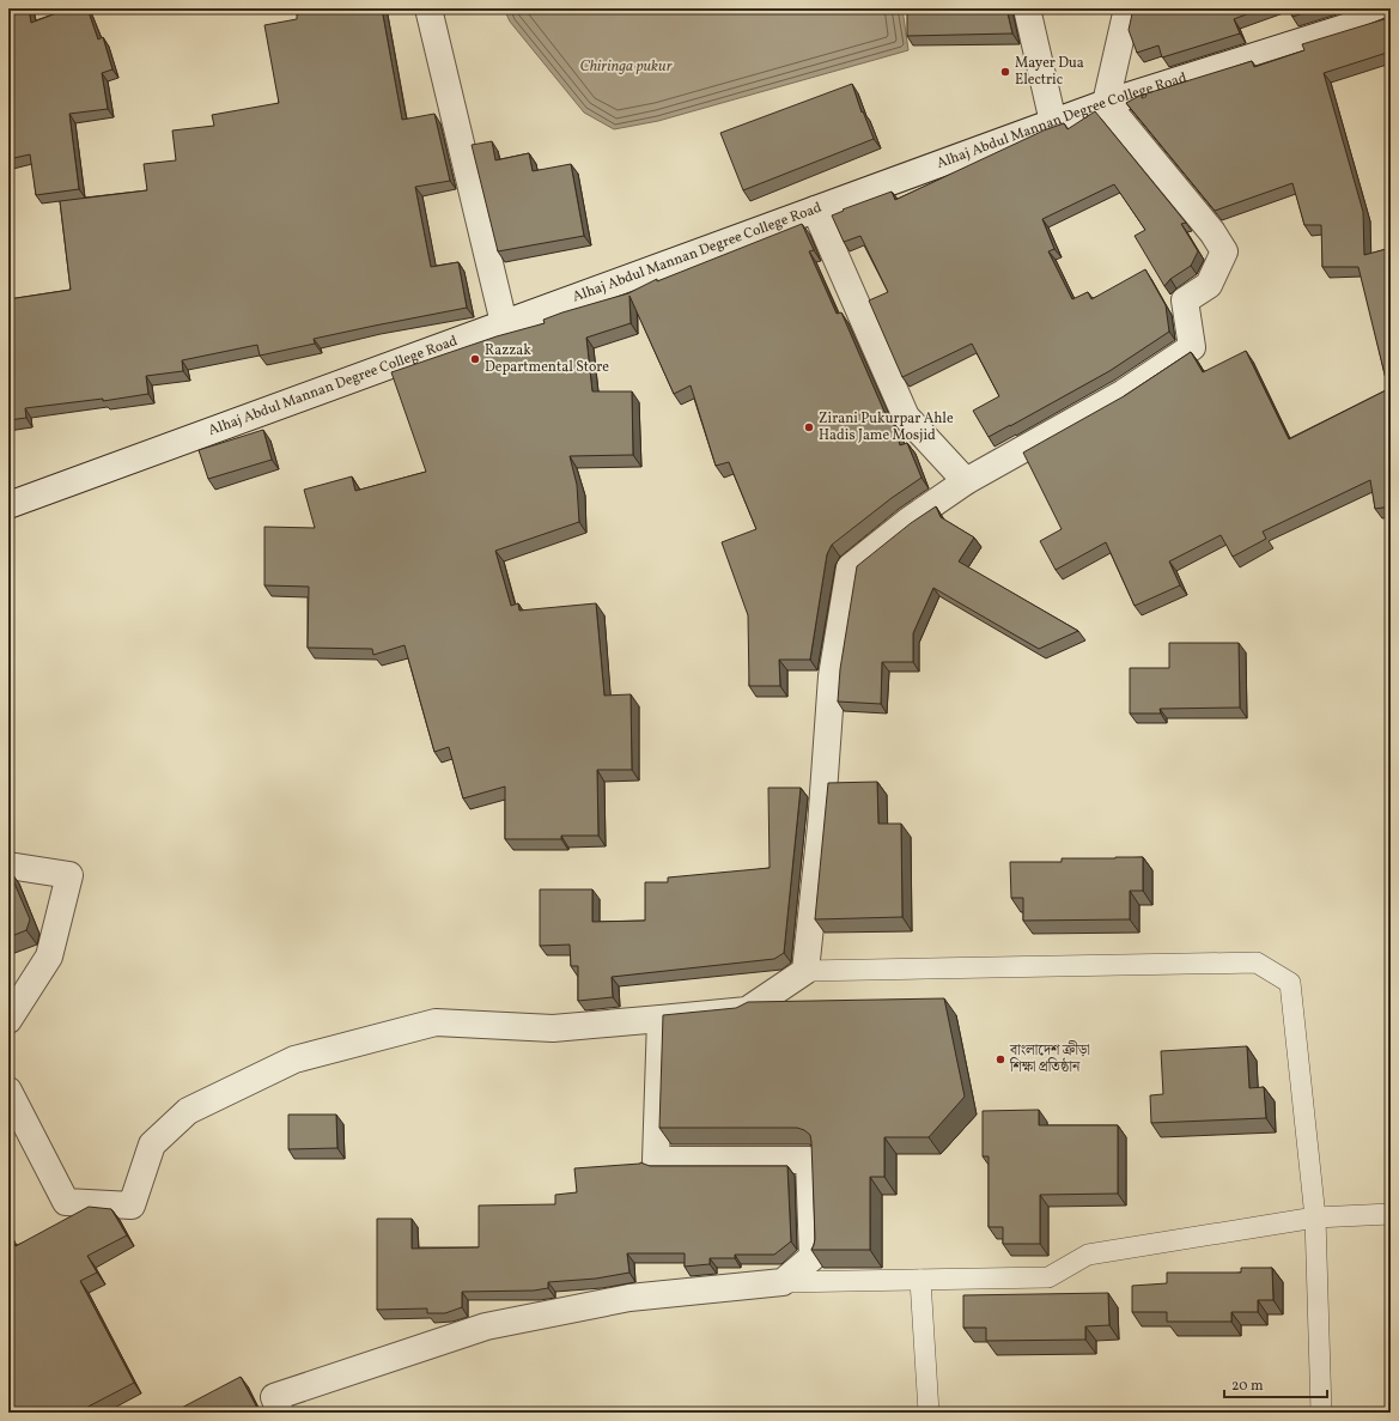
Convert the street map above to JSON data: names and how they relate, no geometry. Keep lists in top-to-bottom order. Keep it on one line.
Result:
{"streets":{"street":["Alhaj Abdul Mannan Degree College Road"]},"water":["Chiringa pukur"],"places":["Mayer Dua Electric","Razzak Departmental Store","Zirani Pukurpar Ahle Hadis Jame Mosjid","বাংলাদেশ ক্রীড়া শিক্ষা প্রতিষ্ঠান"],"scale_bar":"20 m"}
